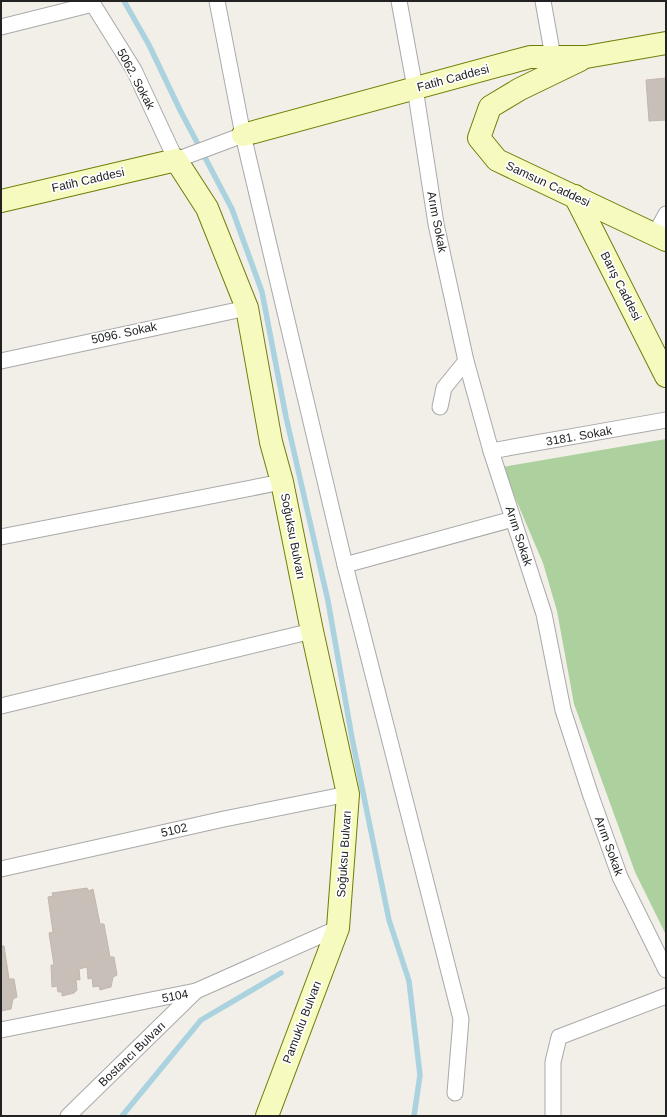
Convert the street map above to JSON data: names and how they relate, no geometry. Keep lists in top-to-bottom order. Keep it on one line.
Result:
{"streets":{"street":["Fatih Caddesi","5062. Sokak","Samsun Caddesi","Arım Sokak","Barış Caddesi","5096. Sokak","3181. Sokak","Soğuksu Bulvarı","5102","5104","Pamuklu Bulvarı","Bostancı Bulvarı"]},"crossings":[["Fatih Caddesi","5062. Sokak"],["Fatih Caddesi","Samsun Caddesi"],["Fatih Caddesi","Arım Sokak"],["Fatih Caddesi","Soğuksu Bulvarı"],["5062. Sokak","Soğuksu Bulvarı"],["Samsun Caddesi","Barış Caddesi"],["Arım Sokak","3181. Sokak"],["5096. Sokak","Soğuksu Bulvarı"],["Soğuksu Bulvarı","5102"],["Soğuksu Bulvarı","5104"],["Soğuksu Bulvarı","Pamuklu Bulvarı"],["5104","Pamuklu Bulvarı"],["5104","Bostancı Bulvarı"]]}
